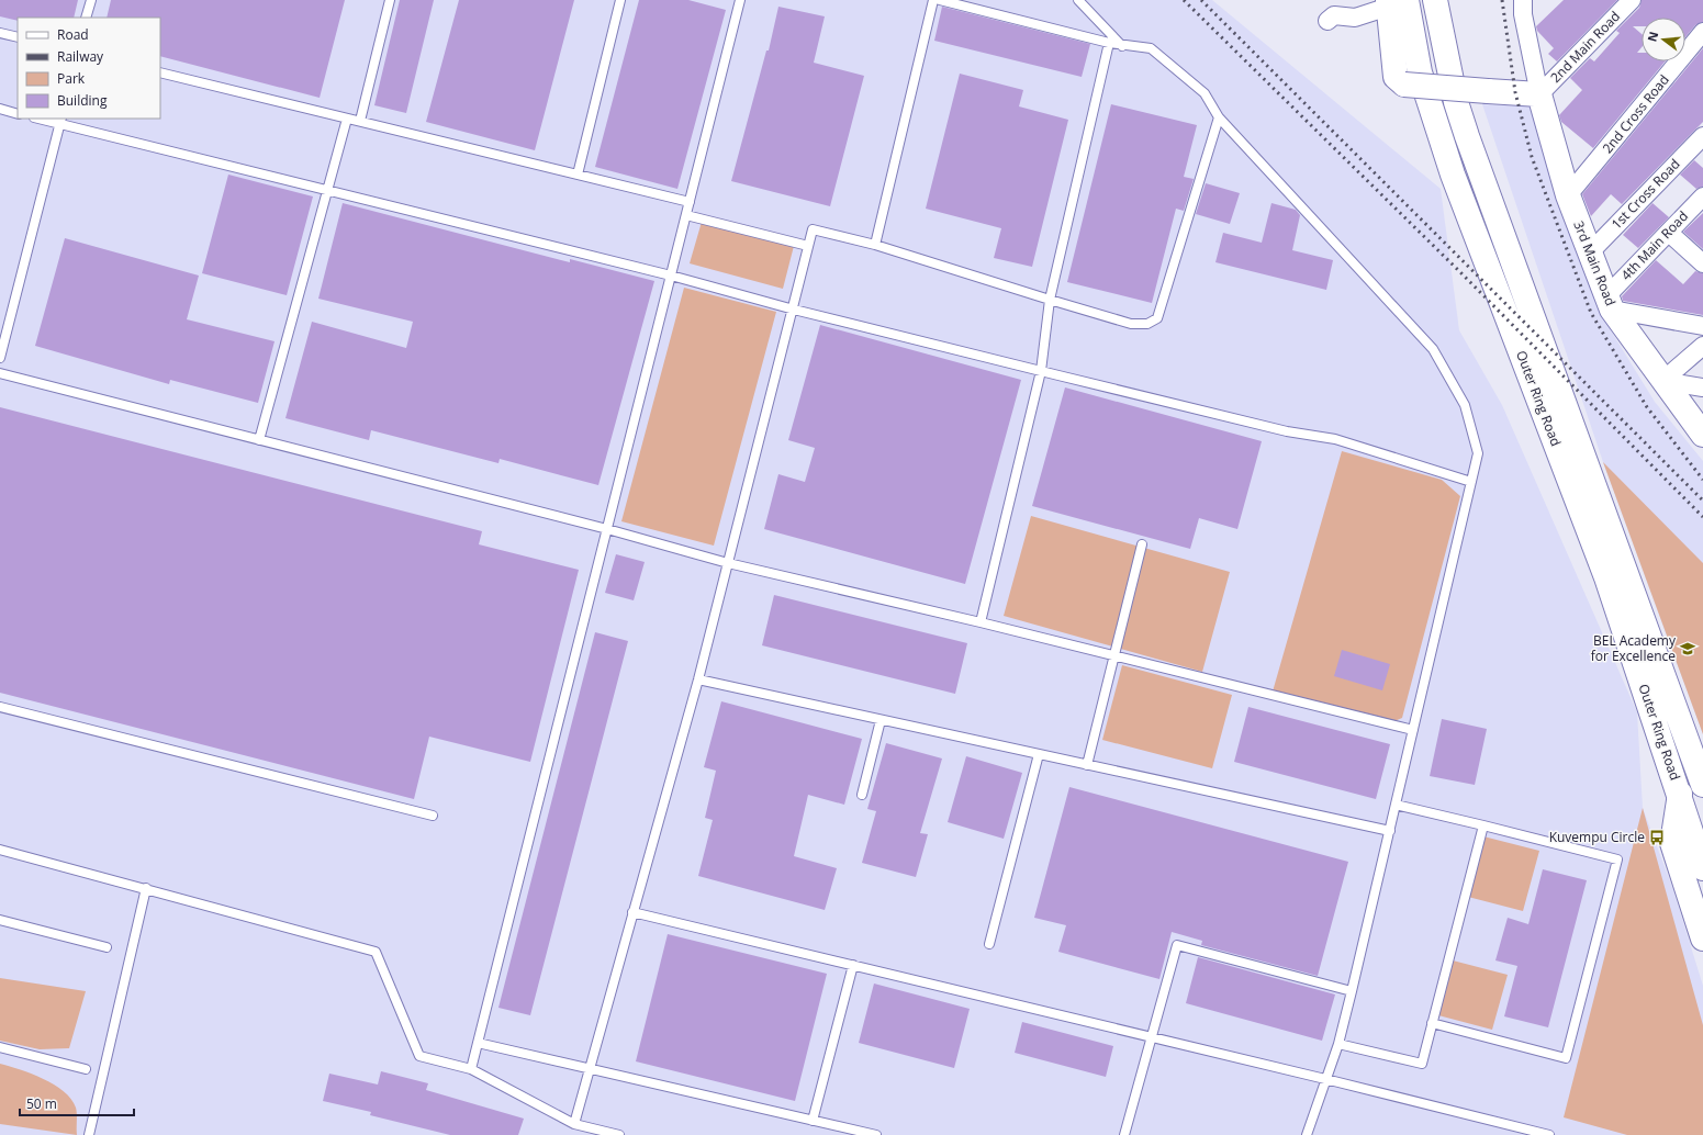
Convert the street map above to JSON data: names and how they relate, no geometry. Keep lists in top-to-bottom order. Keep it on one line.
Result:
{"streets":{"main road":["3rd Main Road","Outer Ring Road"],"street":["2nd Main Road","2nd Cross Road","1st Cross Road","4th Main Road"]},"crossings":[["2nd Main Road","3rd Main Road"],["2nd Cross Road","3rd Main Road"],["1st Cross Road","3rd Main Road"],["4th Main Road","3rd Main Road"]],"places":{"school or university":["BEL Academy for Excellence"],"bus stop":["Kuvempu Circle"]},"legend":["Road","Railway","Park","Building"],"scale_bar":"50 m","north":"left"}
